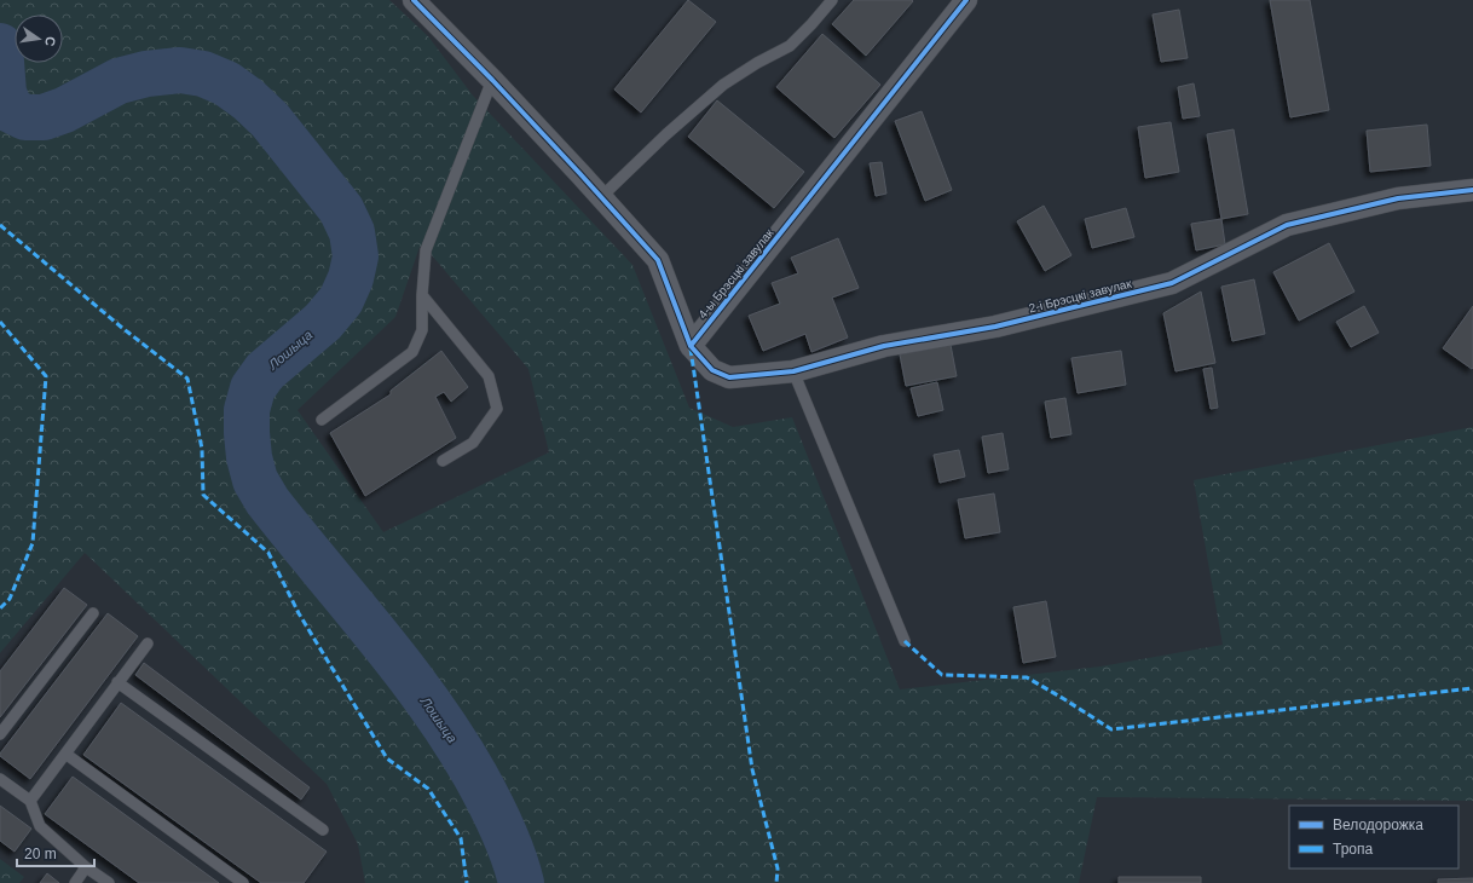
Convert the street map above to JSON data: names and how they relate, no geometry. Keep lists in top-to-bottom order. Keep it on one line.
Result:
{"streets":{"street":["4-ы Брэсцкі завулак","2-і Брэсцкі завулак"]},"crossings":[["4-ы Брэсцкі завулак","2-і Брэсцкі завулак"]],"water":["Лошыца"],"legend":["Велодорожка","Тропа"],"scale_bar":"20 m","north":"right"}
